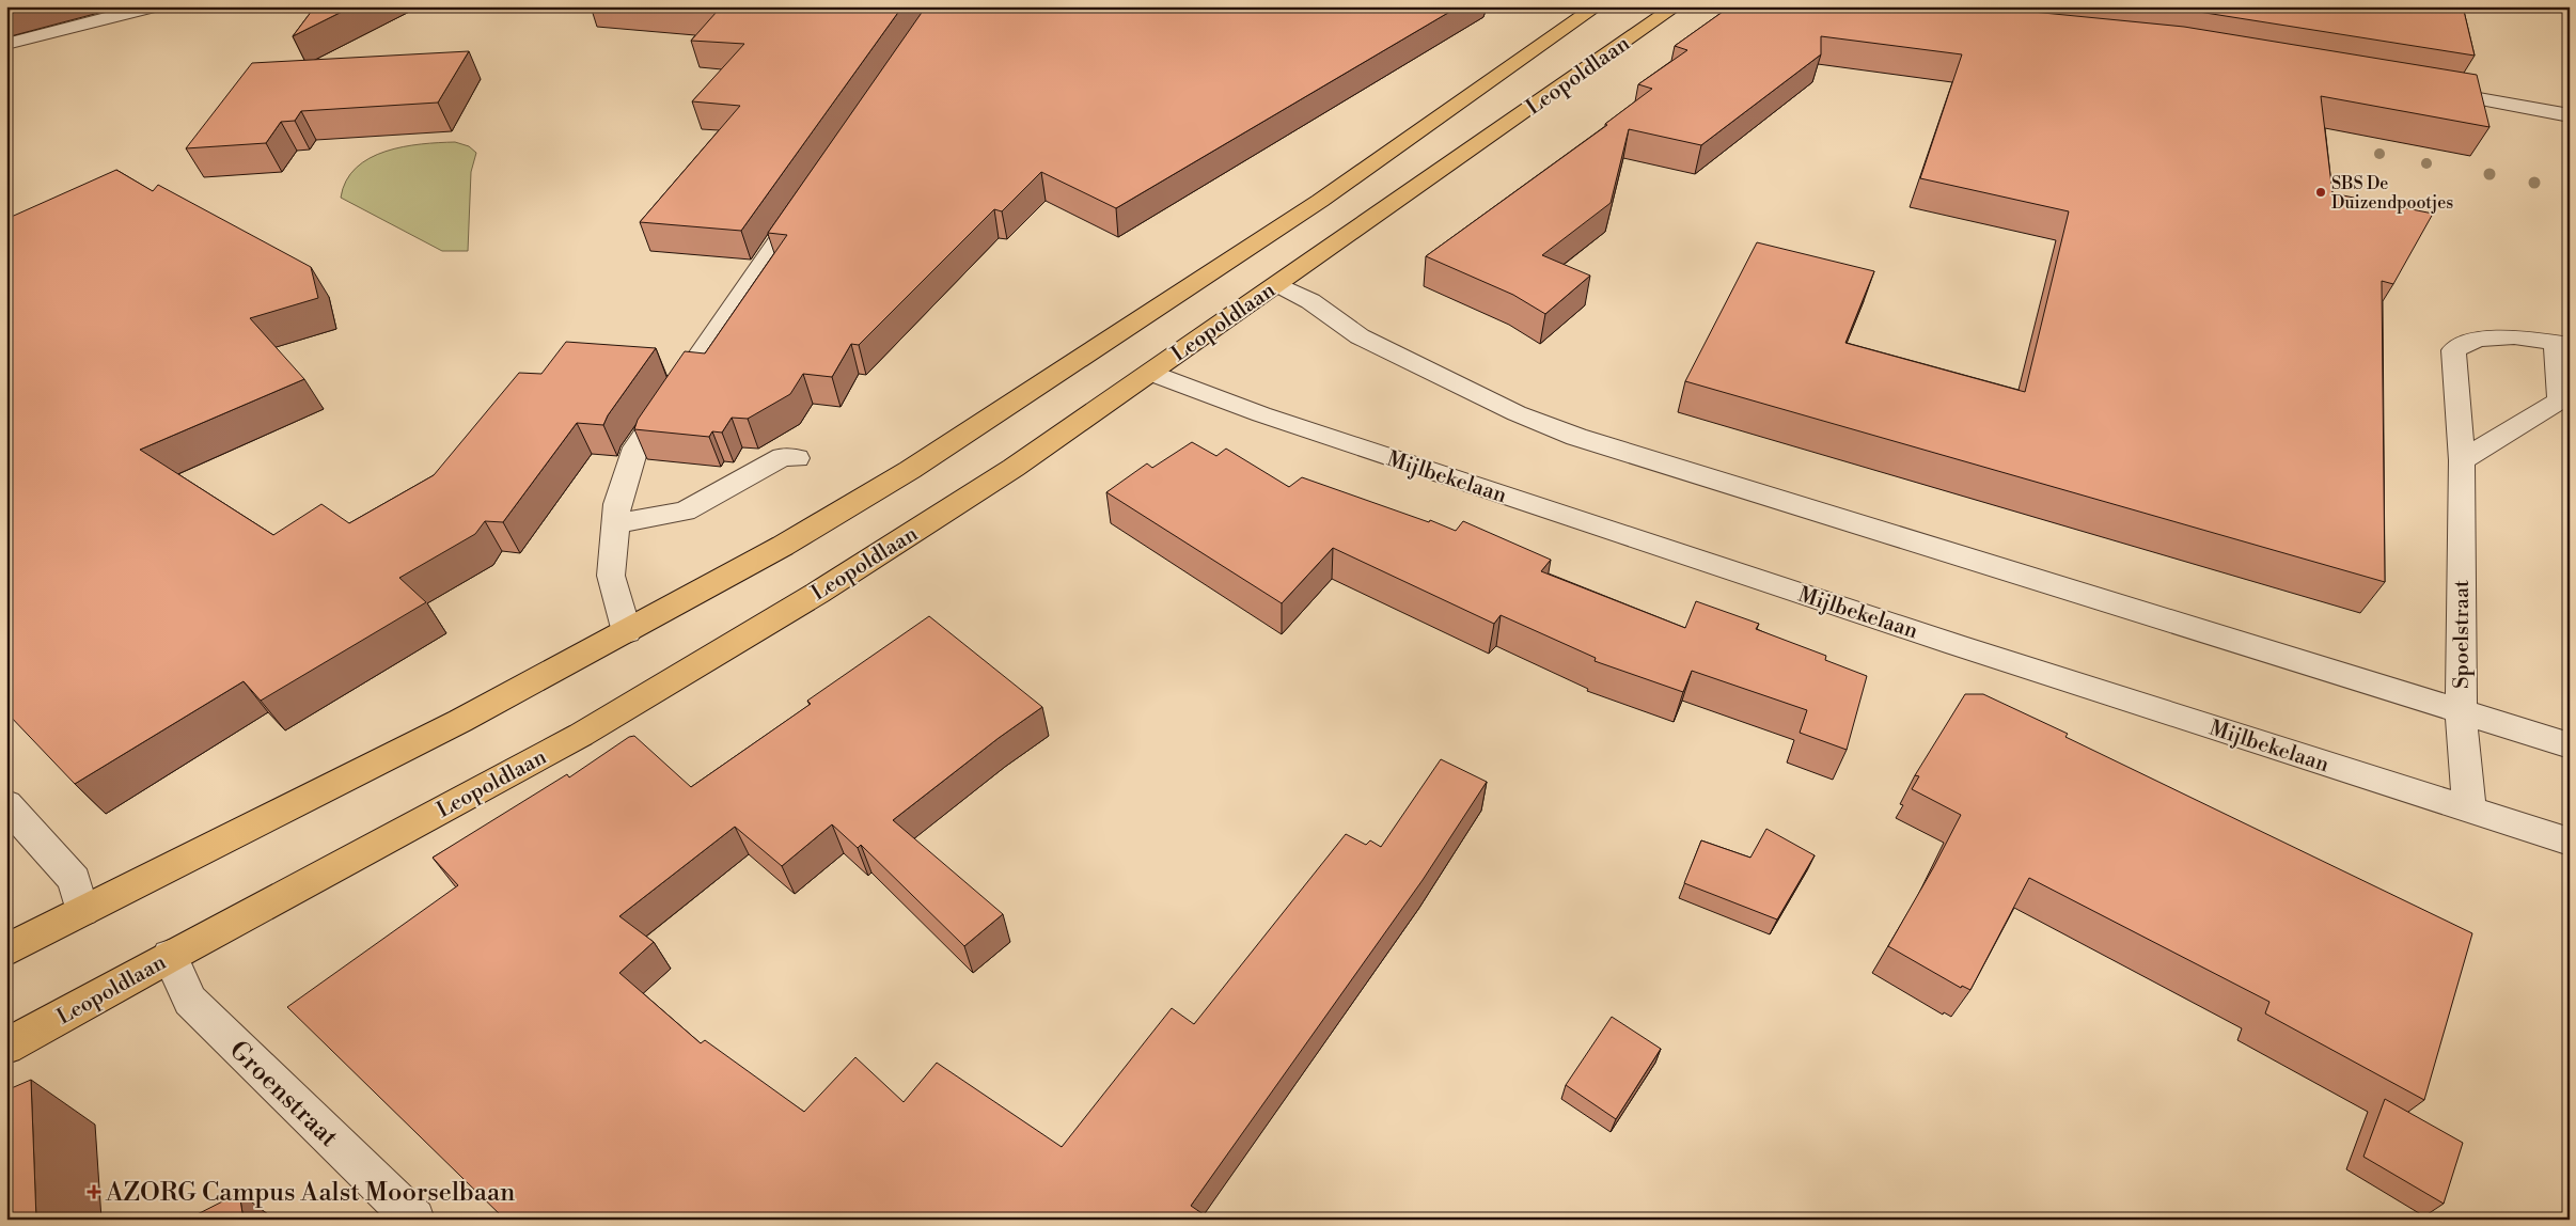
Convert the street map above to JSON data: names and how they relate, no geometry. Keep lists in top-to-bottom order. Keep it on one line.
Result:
{"streets":{"main road":["Leopoldlaan"],"street":["Mijlbekelaan","Spoelstraat","Groenstraat"]},"crossings":[["Leopoldlaan","Mijlbekelaan"],["Leopoldlaan","Groenstraat"],["Mijlbekelaan","Spoelstraat"]],"places":{"other":["SBS De Duizendpootjes"],"health":["AZORG Campus Aalst Moorselbaan"]}}
